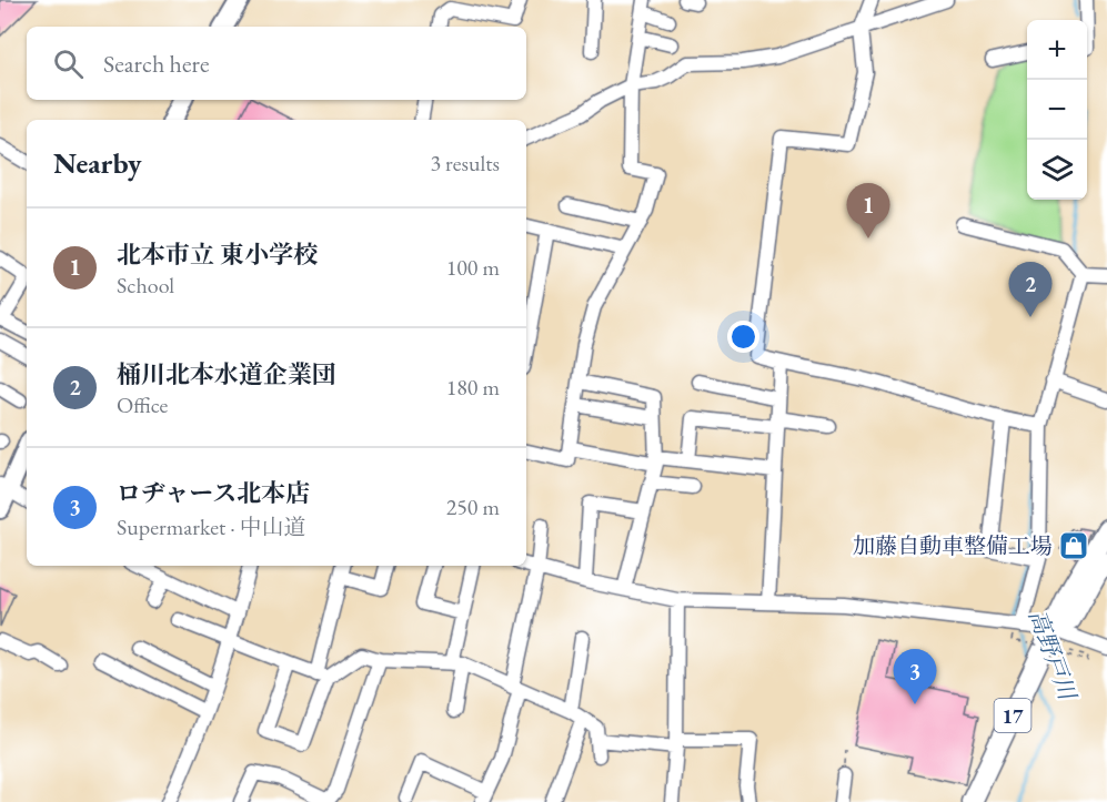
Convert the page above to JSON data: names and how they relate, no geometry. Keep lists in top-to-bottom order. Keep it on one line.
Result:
{"streets":{"highway":["17"]},"water":["高野戸川"],"places":{"shop":["加藤自動車整備工場"]},"page":{"map_buttons":["+","−"],"search":"Search here","heading":["Nearby","3 results"],"pins":["1","2","3"],"list":[{"mark":"1","name":"北本市立 東小学校","note":"School","value":"100 m"},{"mark":"2","name":"桶川北本水道企業団","note":"Office","value":"180 m"},{"mark":"3","name":"ロヂャース北本店","note":"Supermarket · 中山道","value":"250 m"}]}}
